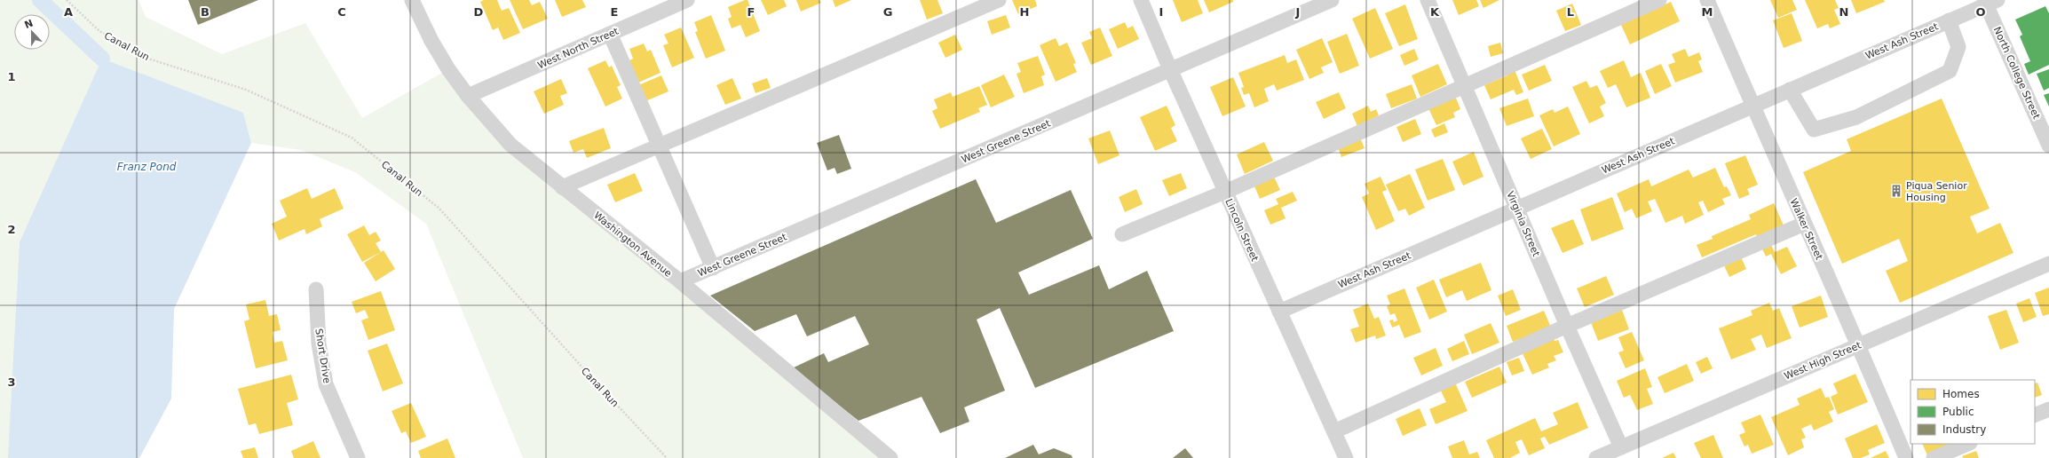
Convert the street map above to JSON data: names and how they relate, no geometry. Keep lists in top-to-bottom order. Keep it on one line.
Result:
{"streets":{"street":["West Ash Street","West North Street","North College Street","West Greene Street","Virginia Street","Walker Street","Lincoln Street","Washington Avenue","Short Drive","West High Street"],"path":["Canal Run"]},"crossings":[["West Ash Street","North College Street"],["West Ash Street","Virginia Street"],["West Ash Street","Walker Street"],["West Ash Street","Lincoln Street"],["West North Street","Washington Avenue"],["West Greene Street","Lincoln Street"],["West Greene Street","Washington Avenue"],["Virginia Street","West High Street"],["Walker Street","West High Street"]],"water":["Franz Pond"],"places":{"building":["Piqua Senior Housing"]},"legend":["Homes","Public","Industry"],"north":"top","grid":{"columns":["A","B","C","D","E","F","G","H","I","J","K","L","M","N","O"],"rows":["1","2","3"]}}
